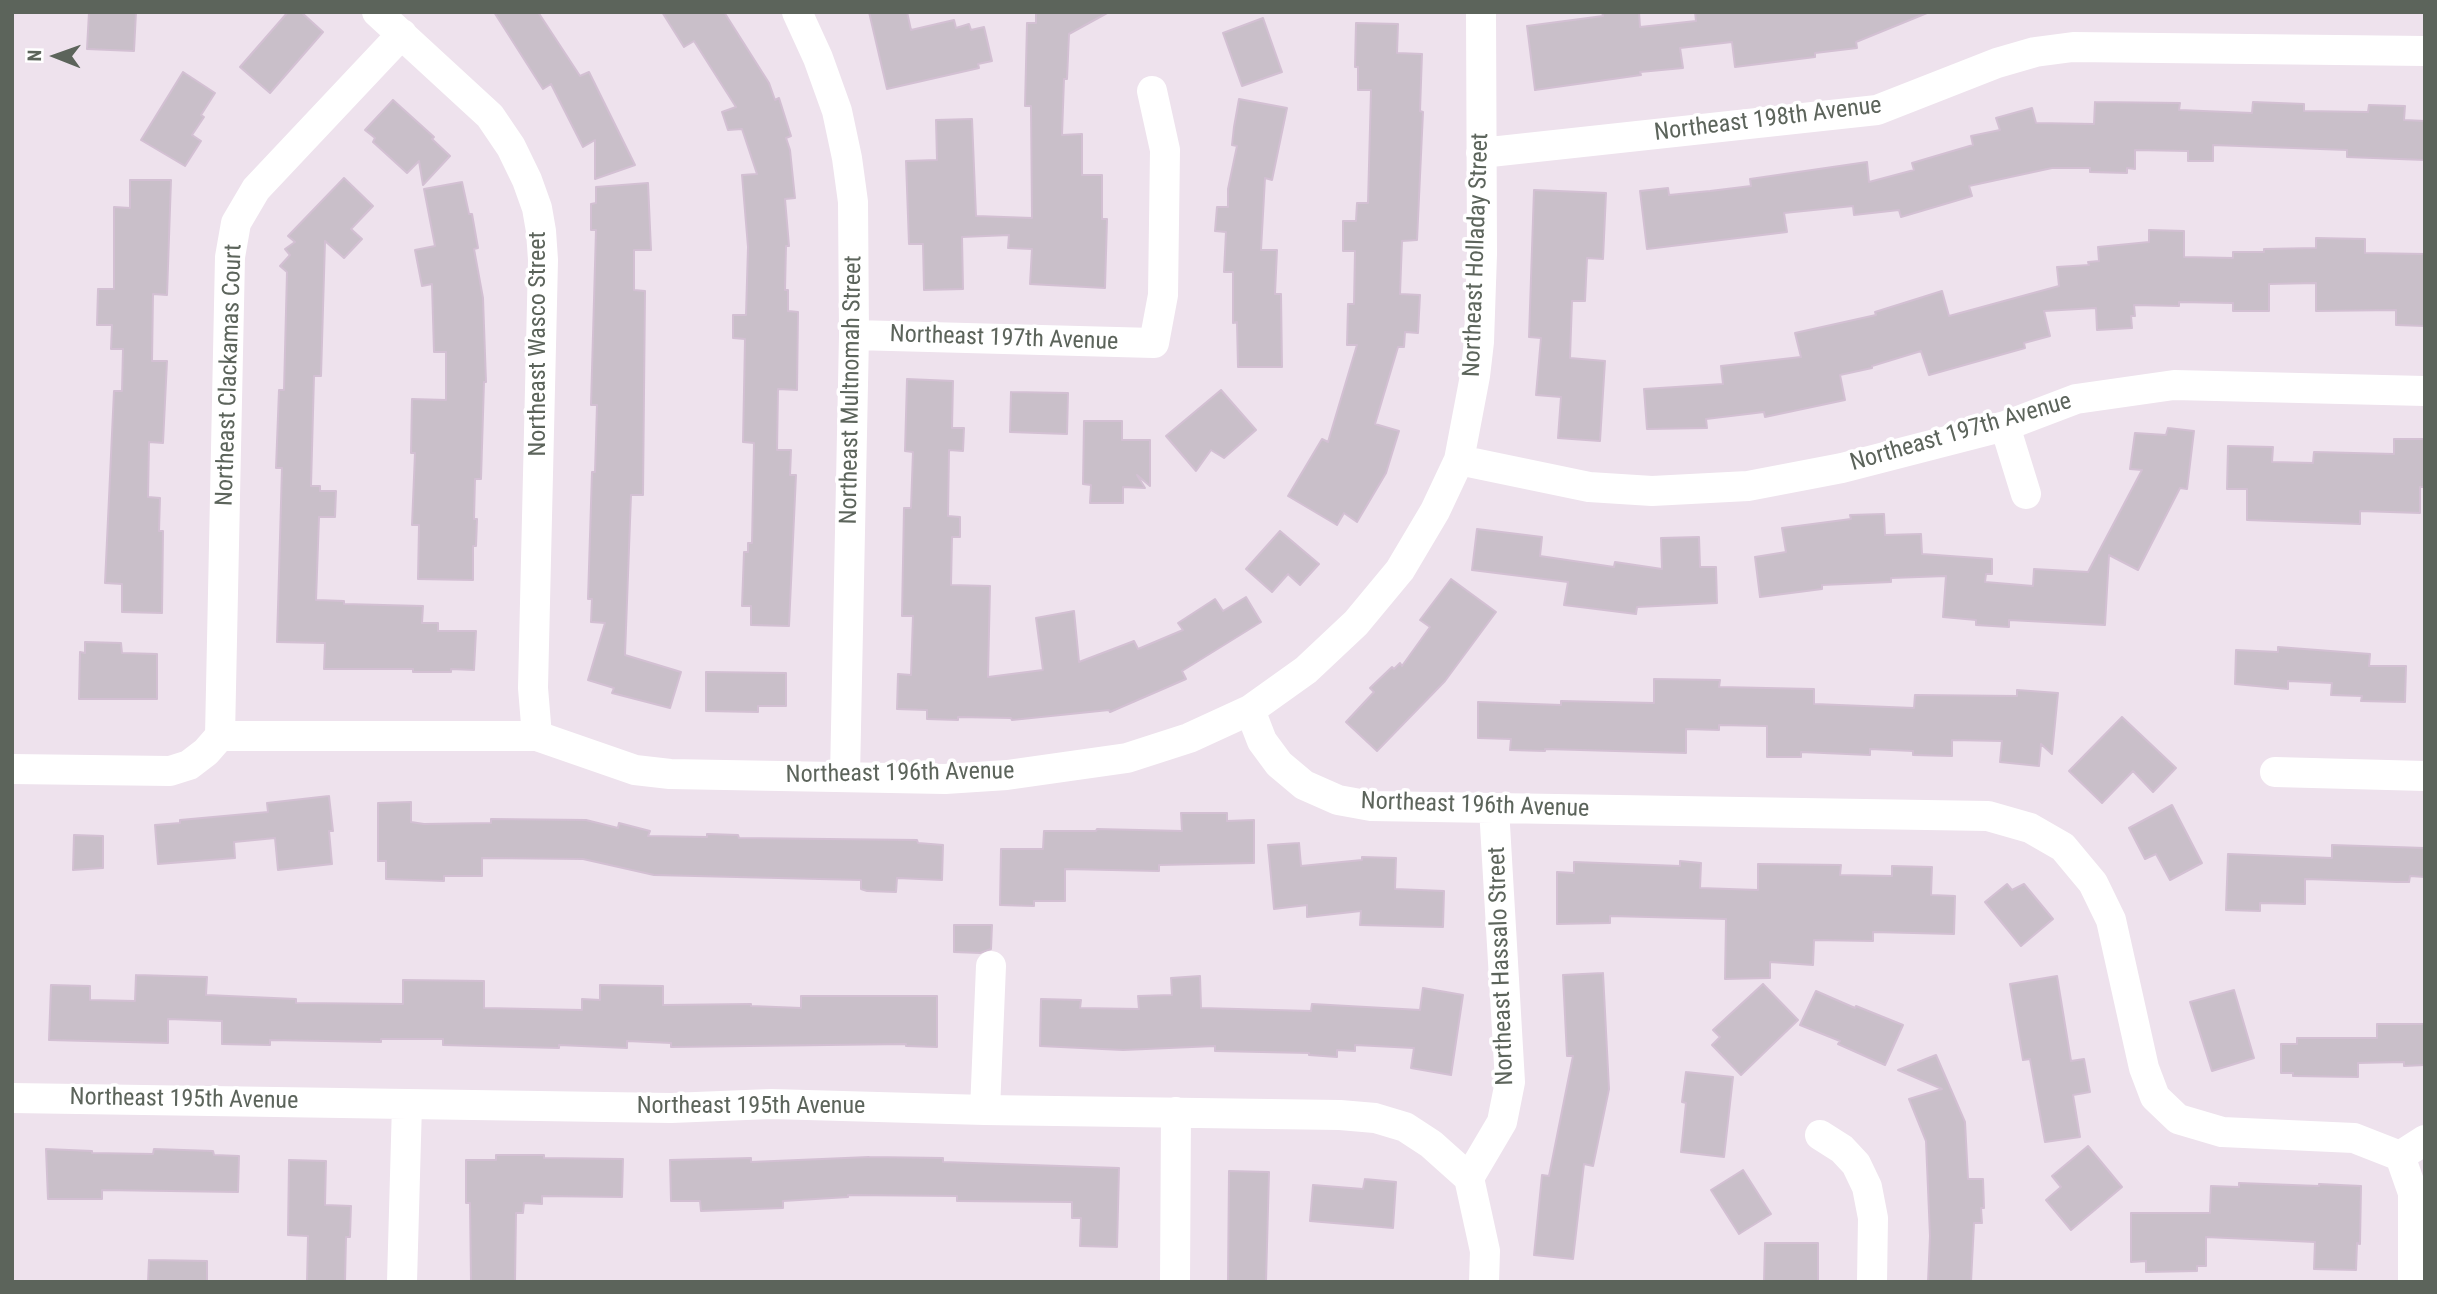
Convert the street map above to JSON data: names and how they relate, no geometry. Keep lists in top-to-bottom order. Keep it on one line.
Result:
{"streets":{"street":["Northeast 198th Avenue","Northeast Holladay Street","Northeast 197th Avenue","Northeast Wasco Street","Northeast Clackamas Court","Northeast Multnomah Street","Northeast 196th Avenue","Northeast Hassalo Street","Northeast 195th Avenue"]},"crossings":[["Northeast 198th Avenue","Northeast Holladay Street"],["Northeast Holladay Street","Northeast 197th Avenue"],["Northeast Holladay Street","Northeast 196th Avenue"],["Northeast 197th Avenue","Northeast Multnomah Street"],["Northeast Wasco Street","Northeast Clackamas Court"],["Northeast Wasco Street","Northeast 196th Avenue"],["Northeast Clackamas Court","Northeast 196th Avenue"],["Northeast Multnomah Street","Northeast 196th Avenue"],["Northeast 196th Avenue","Northeast Hassalo Street"],["Northeast Hassalo Street","Northeast 195th Avenue"]],"north":"left"}
